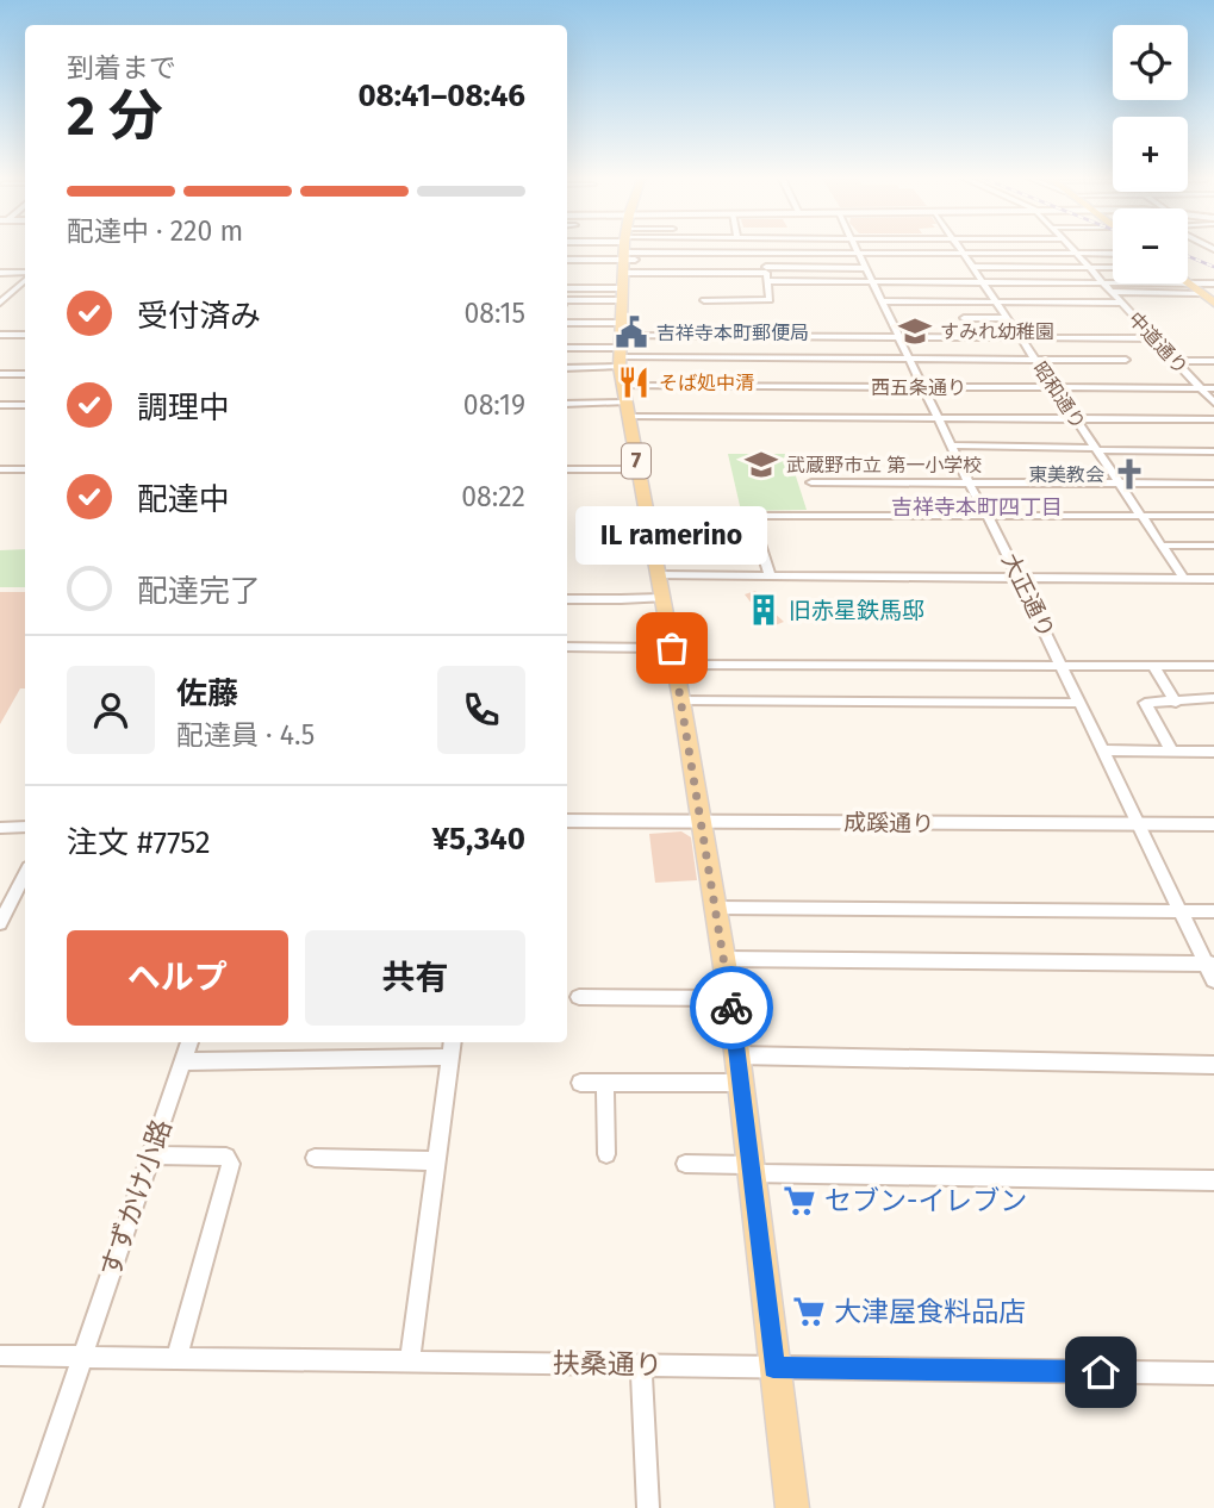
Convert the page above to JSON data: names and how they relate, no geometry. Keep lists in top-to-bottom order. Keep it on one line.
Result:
{"streets":{"main road":["7"],"street":["中道通り","西五条通り","昭和通り","大正通り","成蹊通り","すずかけ小路","扶桑通り"]},"crossings":[["中道通り","西五条通り"],["西五条通り","昭和通り"],["西五条通り","7"],["西五条通り","大正通り"],["7","成蹊通り"],["7","扶桑通り"],["大正通り","成蹊通り"],["すずかけ小路","扶桑通り"]],"districts":["吉祥寺本町四丁目"],"places":{"school or university":["すみれ幼稚園","武蔵野市立 第一小学校"],"public building":["吉祥寺本町郵便局"],"restaurant":["そば処中清"],"church":["東美教会"],"building":["旧赤星鉄馬邸"],"other":["IL ramerino"],"supermarket":["セブン-イレブン","大津屋食料品店"]},"page":{"map_buttons":["+","−"],"heading":["2 分","到着まで","08:41–08:46"],"panel":["佐藤","配達員 · 4.5","注文 #7752","¥5,340"],"bar":"配達中 · 220 m","list":[["受付済み","08:15"],["調理中","08:19"],["配達中","08:22"],"配達完了"],"bubble":"IL ramerino","buttons":["ヘルプ","共有"]}}
